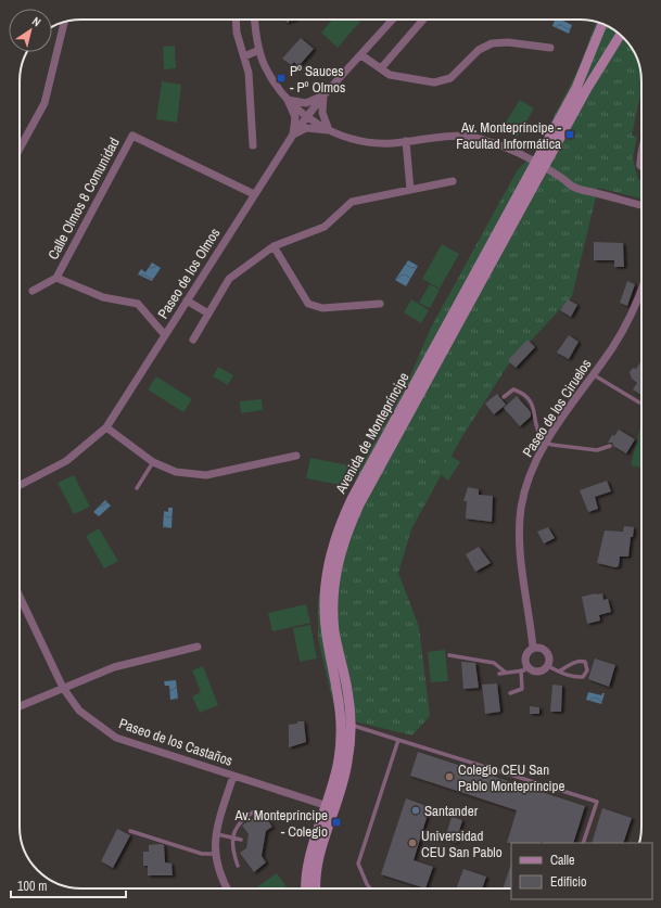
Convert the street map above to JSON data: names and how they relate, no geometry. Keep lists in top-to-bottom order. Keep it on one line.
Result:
{"streets":{"street":["Calle Olmos 8 Comunidad","Paseo de los Olmos","Paseo de los Ciruelos","Avenida de Montepríncipe","Paseo de los Castaños"]},"crossings":[["Calle Olmos 8 Comunidad","Paseo de los Olmos"],["Avenida de Montepríncipe","Paseo de los Castaños"]],"places":{"transit":["Pº Sauces - Pº Olmos","Av. Montepríncipe - Facultad Informática","Av. Montepríncipe - Colegio"],"other":["Colegio CEU San Pablo Montepríncipe","Santander","Universidad CEU San Pablo"]},"legend":["Calle","Edificio"],"scale_bar":"100 m","north":"top right"}
